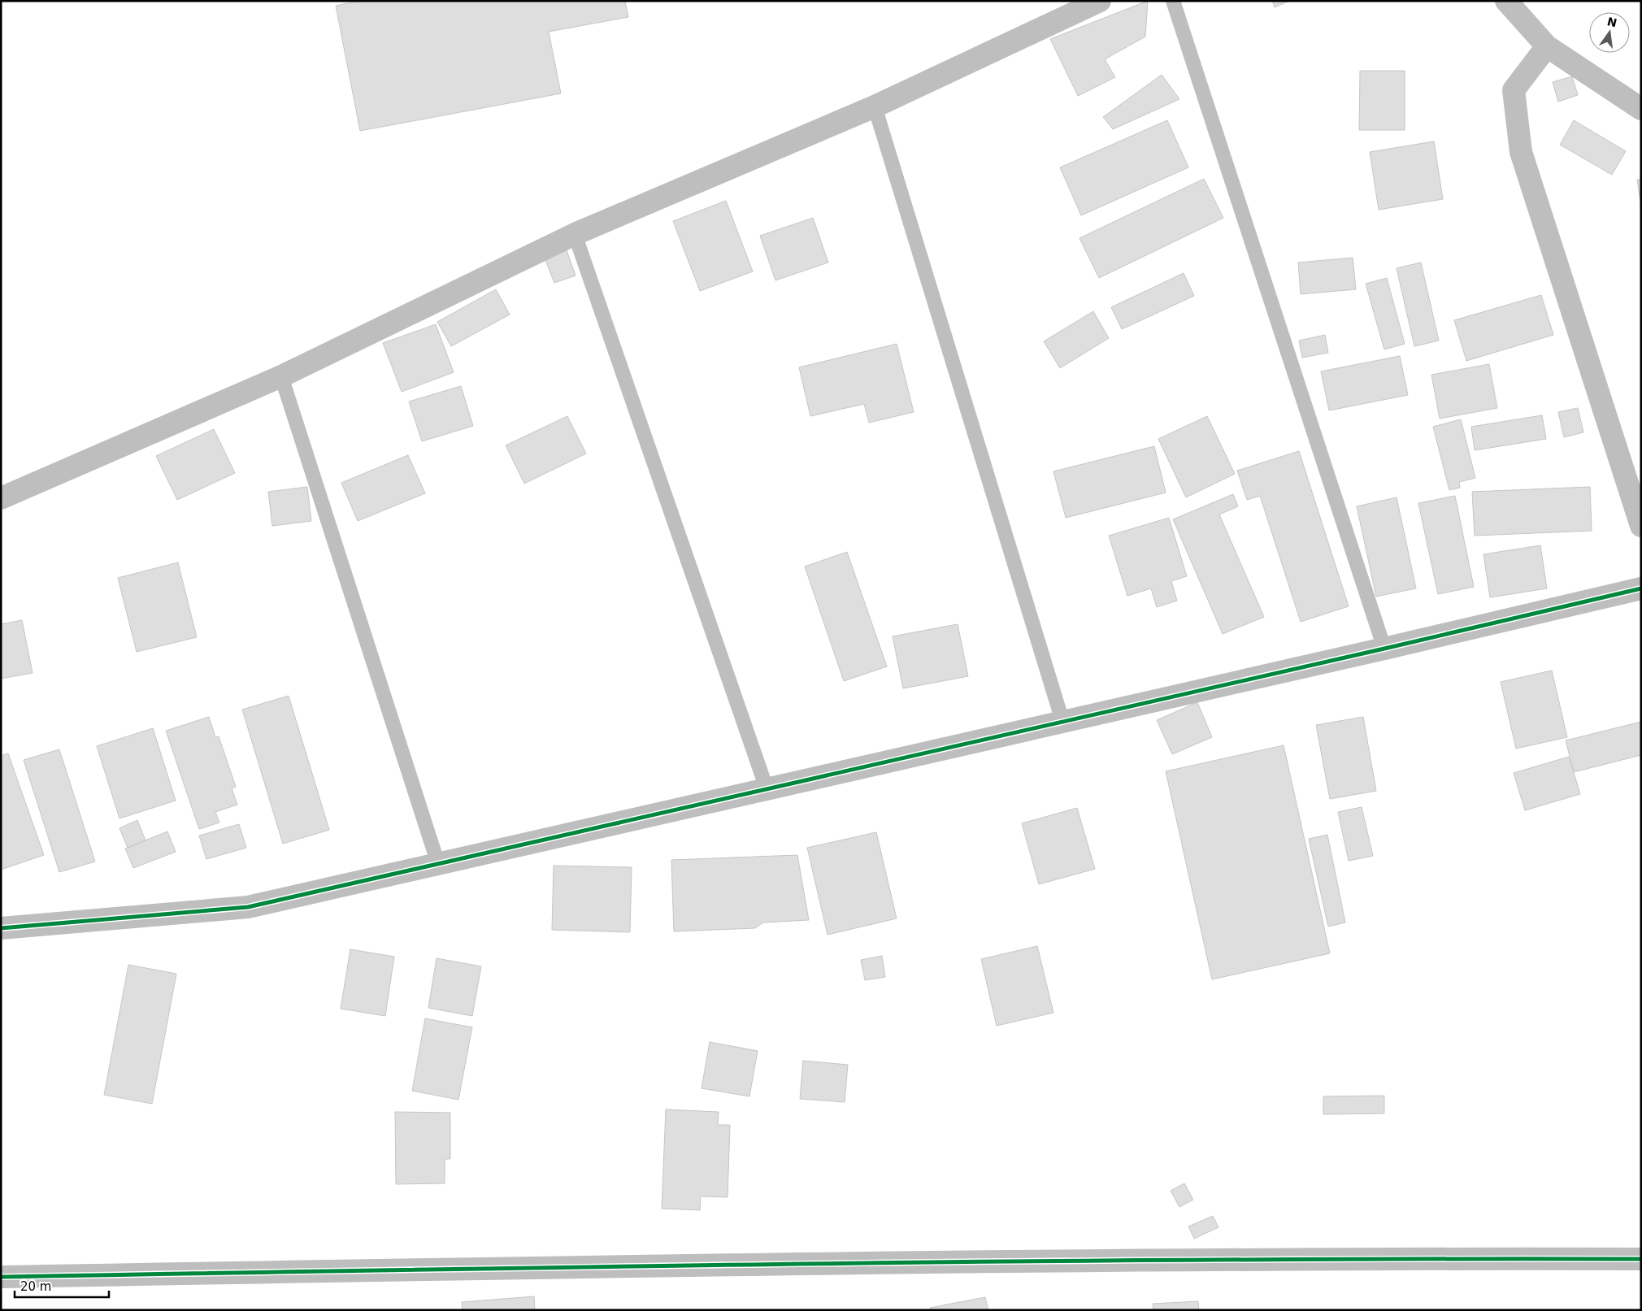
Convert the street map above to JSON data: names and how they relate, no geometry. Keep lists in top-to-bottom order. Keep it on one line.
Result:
{"scale_bar":"20 m","north":"top"}
